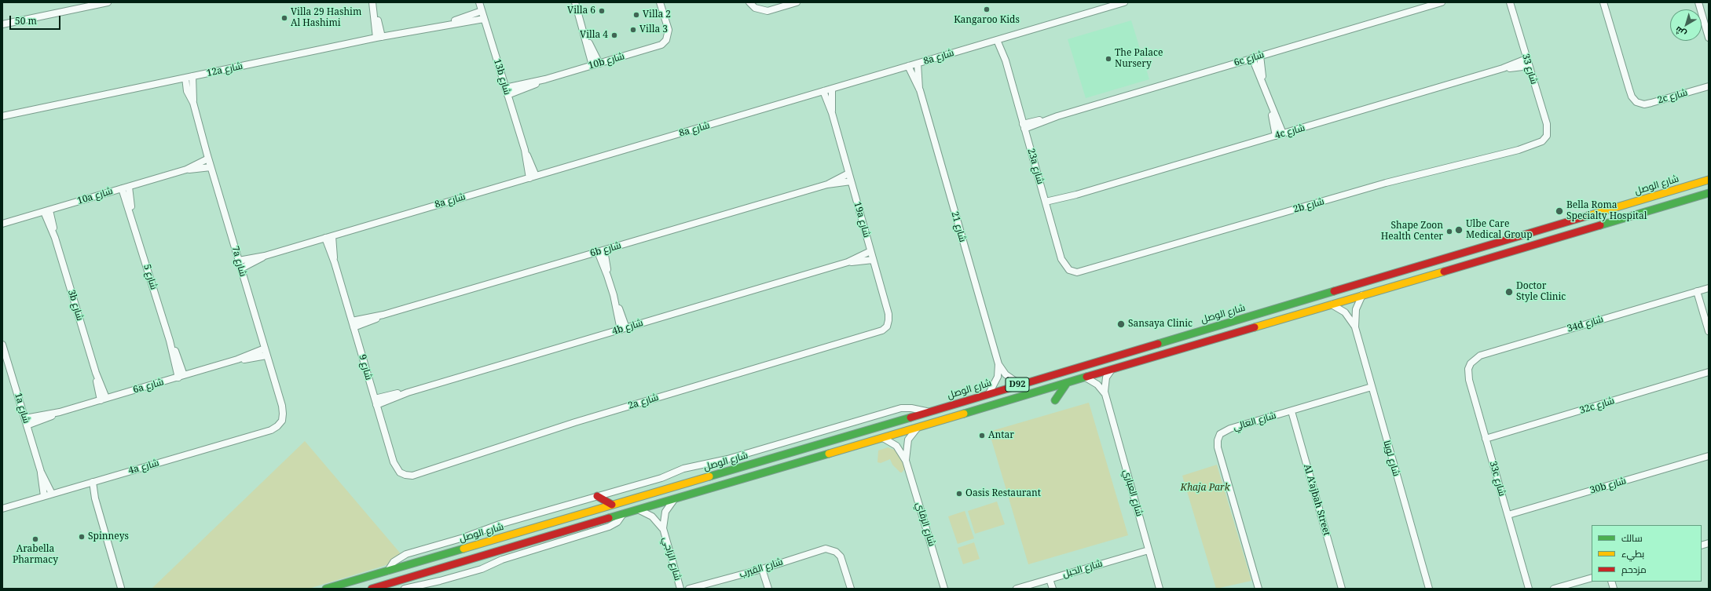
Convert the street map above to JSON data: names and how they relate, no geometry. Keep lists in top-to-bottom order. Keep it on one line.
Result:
{"streets":{"main road":["شارع الوصل","D92"],"street":["8a شارع","6c شارع","10b شارع","شارع 33","12a شارع","13b شارع","2c شارع","4c شارع","23a شارع","10a شارع","2b شارع","19a شارع","شارع 21","6b شارع","7a شارع","شارع 5","3b شارع","34d شارع","4b شارع","شارع 9","6a شارع","2a شارع","32c شارع","1a شارع","شارع العالي","شارع لوينا","4a شارع","33c شارع","30b شارع","شارع العباري","Al A’ajbah Street","شارع الرقاي","شارع الراجي","شارع القيرب","شارع الحبل"]},"crossings":[["8a شارع","13b شارع"],["8a شارع","23a شارع"],["8a شارع","19a شارع"],["8a شارع","شارع 21"],["8a شارع","7a شارع"],["8a شارع","شارع 9"],["6c شارع","23a شارع"],["10b شارع","13b شارع"],["شارع 33","4c شارع"],["شارع 33","2b شارع"],["12a شارع","13b شارع"],["12a شارع","7a شارع"],["4c شارع","23a شارع"],["23a شارع","2b شارع"],["شارع الوصل","شارع 21"],["10a شارع","7a شارع"],["10a شارع","شارع 5"],["10a شارع","3b شارع"],["19a شارع","6b شارع"],["19a شارع","4b شارع"],["19a شارع","2a شارع"],["6b شارع","شارع 9"],["7a شارع","6a شارع"],["7a شارع","4a شارع"],["شارع 5","6a شارع"],["3b شارع","6a شارع"],["34d شارع","33c شارع"],["4b شارع","شارع 9"],["شارع 9","2a شارع"],["D92","شارع لوينا"],["D92","شارع العباري"],["D92","شارع الرقاي"],["D92","شارع الراجي"],["6a شارع","1a شارع"],["32c شارع","33c شارع"],["1a شارع","4a شارع"],["شارع العالي","شارع لوينا"],["شارع العالي","Al A’ajbah Street"],["33c شارع","30b شارع"],["شارع العباري","شارع الحبل"]],"parks":["Khaja Park"],"places":["Kangaroo Kids","Villa 6","Villa 2","Villa 29 Hashim Al Hashimi","Villa 3","Villa 4","The Palace Nursery","Bella Roma Specialty Hospital","Ulbe Care Medical Group","Shape Zoon Health Center","Doctor Style Clinic","Sansaya Clinic","Antar","Oasis Restaurant","Spinneys","Arabella Pharmacy"],"legend":["سالك","بطيء","مزدحم"],"scale_bar":"50 m","north":"bottom left"}
